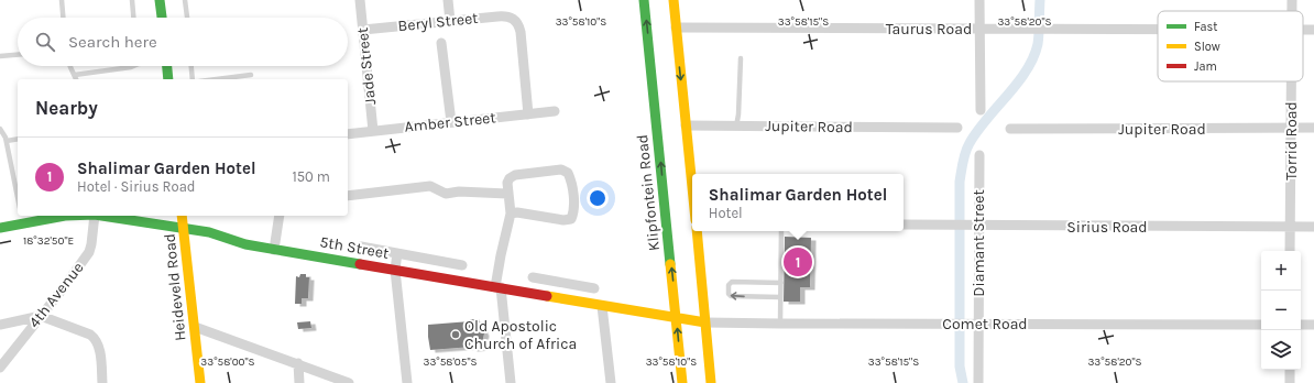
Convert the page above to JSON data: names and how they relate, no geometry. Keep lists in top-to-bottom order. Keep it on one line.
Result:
{"streets":{"street":["Beryl Street","Taurus Road","Jade Street","Amber Street","Jupiter Road","Torrid Road","Klipfontein Road","Sirius Road","Diamant Street","5th Street","Heideveld Road","4th Avenue","Comet Road"]},"crossings":[["Beryl Street","Jade Street"],["Beryl Street","Amber Street"],["Jade Street","Amber Street"],["Jupiter Road","Torrid Road"],["Torrid Road","Sirius Road"],["Klipfontein Road","5th Street"],["Sirius Road","Diamant Street"],["Diamant Street","Comet Road"],["5th Street","Heideveld Road"],["5th Street","Comet Road"]],"places":["Old Apostolic Church of Africa"],"legend":["Fast","Slow","Jam"],"page":{"search":"Search here","heading":"Nearby","list":[{"mark":"1","name":"Shalimar Garden Hotel","note":"Hotel · Sirius Road","value":"150 m"}],"popup":["Shalimar Garden Hotel","Hotel"],"pins":"1","map_buttons":["+","−"]},"coordinates":["33°58'10\"S","33°58'15\"S","33°58'20\"S","18°32'50\"E","33°58'00\"S","33°58'05\"S"]}
